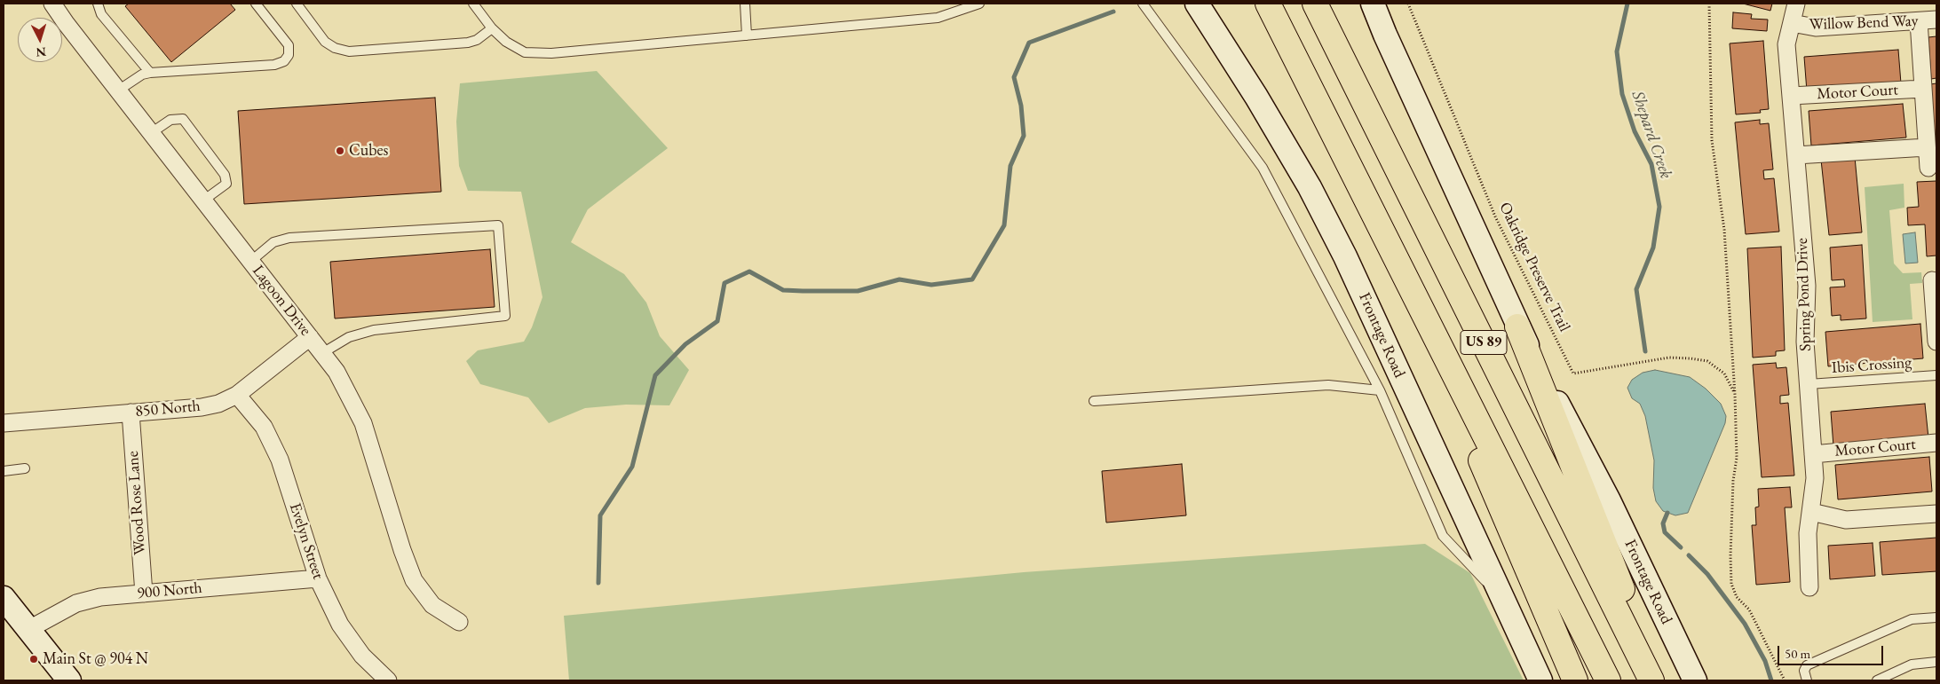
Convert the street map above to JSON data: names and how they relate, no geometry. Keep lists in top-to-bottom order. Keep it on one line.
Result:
{"streets":{"highway":["US 89"],"main road":["Frontage Road"],"street":["Willow Bend Way","Motor Court","Spring Pond Drive","Lagoon Drive","850 North","Wood Rose Lane","Evelyn Street","900 North"],"lane":["Ibis Crossing"],"path":["Oakridge Preserve Trail"]},"crossings":[["Willow Bend Way","Spring Pond Drive"],["Motor Court","Spring Pond Drive"],["Spring Pond Drive","Ibis Crossing"],["Lagoon Drive","850 North"],["850 North","Wood Rose Lane"],["850 North","Evelyn Street"],["Wood Rose Lane","900 North"],["Evelyn Street","900 North"]],"water":["Shepard Creek"],"places":["Cubes","Main St @ 904 N"],"scale_bar":"50 m","north":"bottom"}
